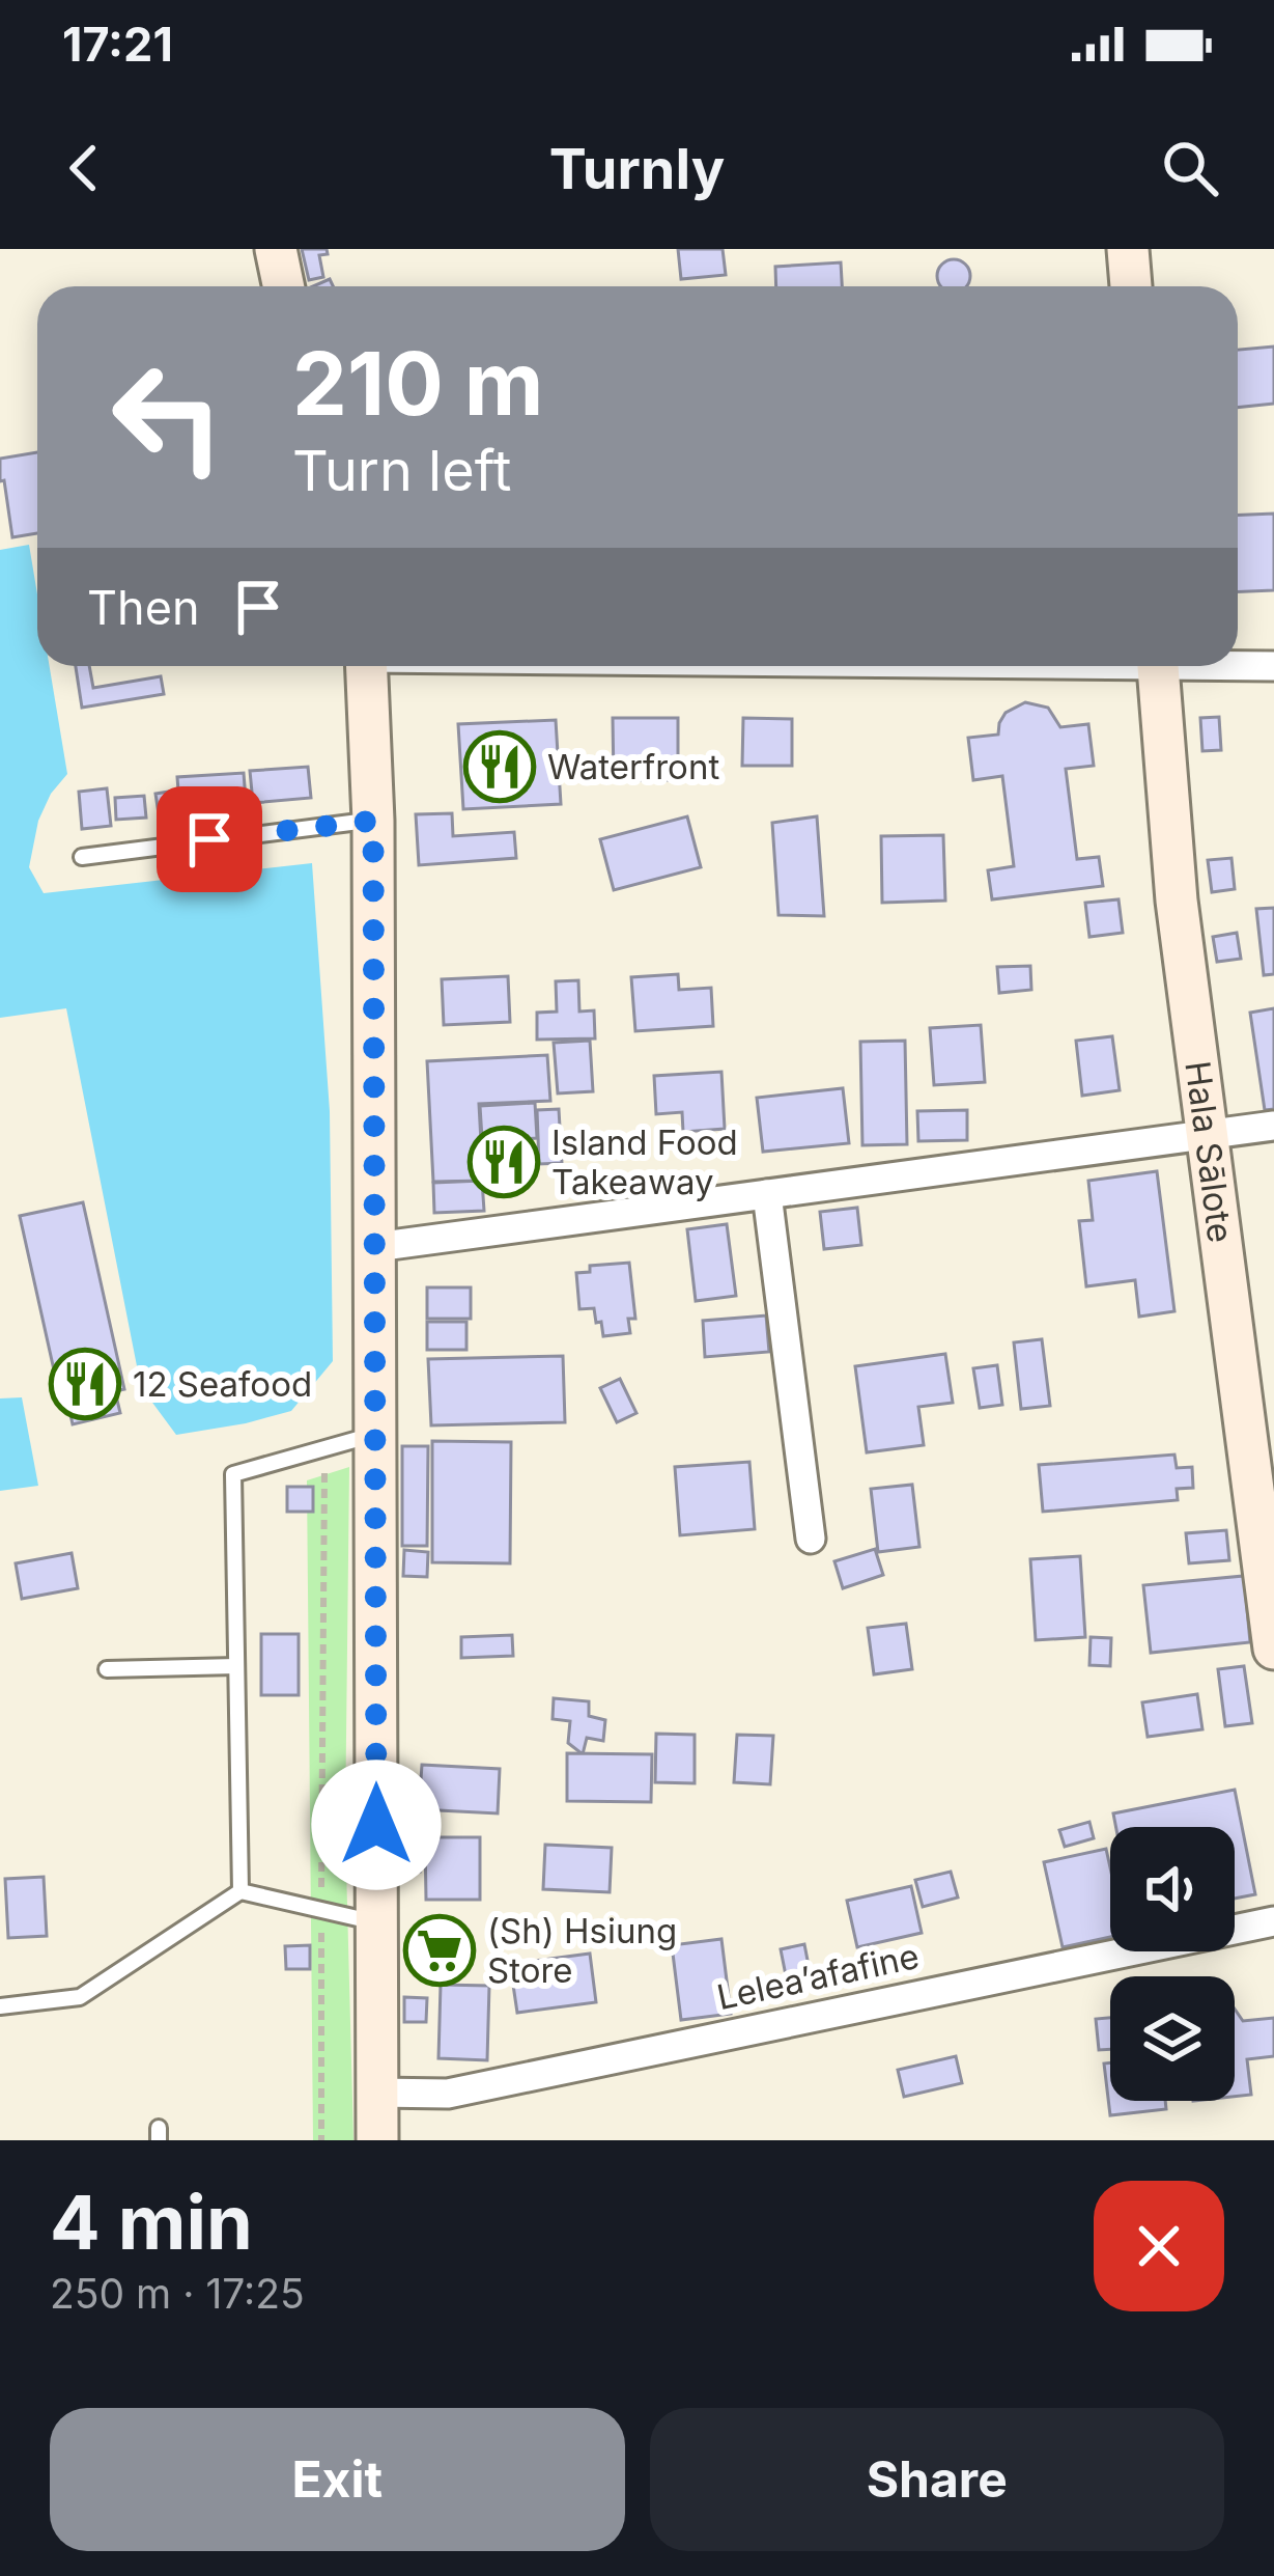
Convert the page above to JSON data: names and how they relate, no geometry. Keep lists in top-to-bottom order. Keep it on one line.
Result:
{"streets":{"main road":["Hala Sālote"],"street":["Lelea’afafine"]},"places":{"restaurant":["Waterfront","Island Food Takeaway","12 Seafood"],"supermarket":["(Sh) Hsiung Store"]},"page":{"status":"17:21","header":"Turnly","turn":["210 m","Turn left"],"then":"Then","heading":["4 min","250 m · 17:25"],"buttons":["Exit","Share"]}}
